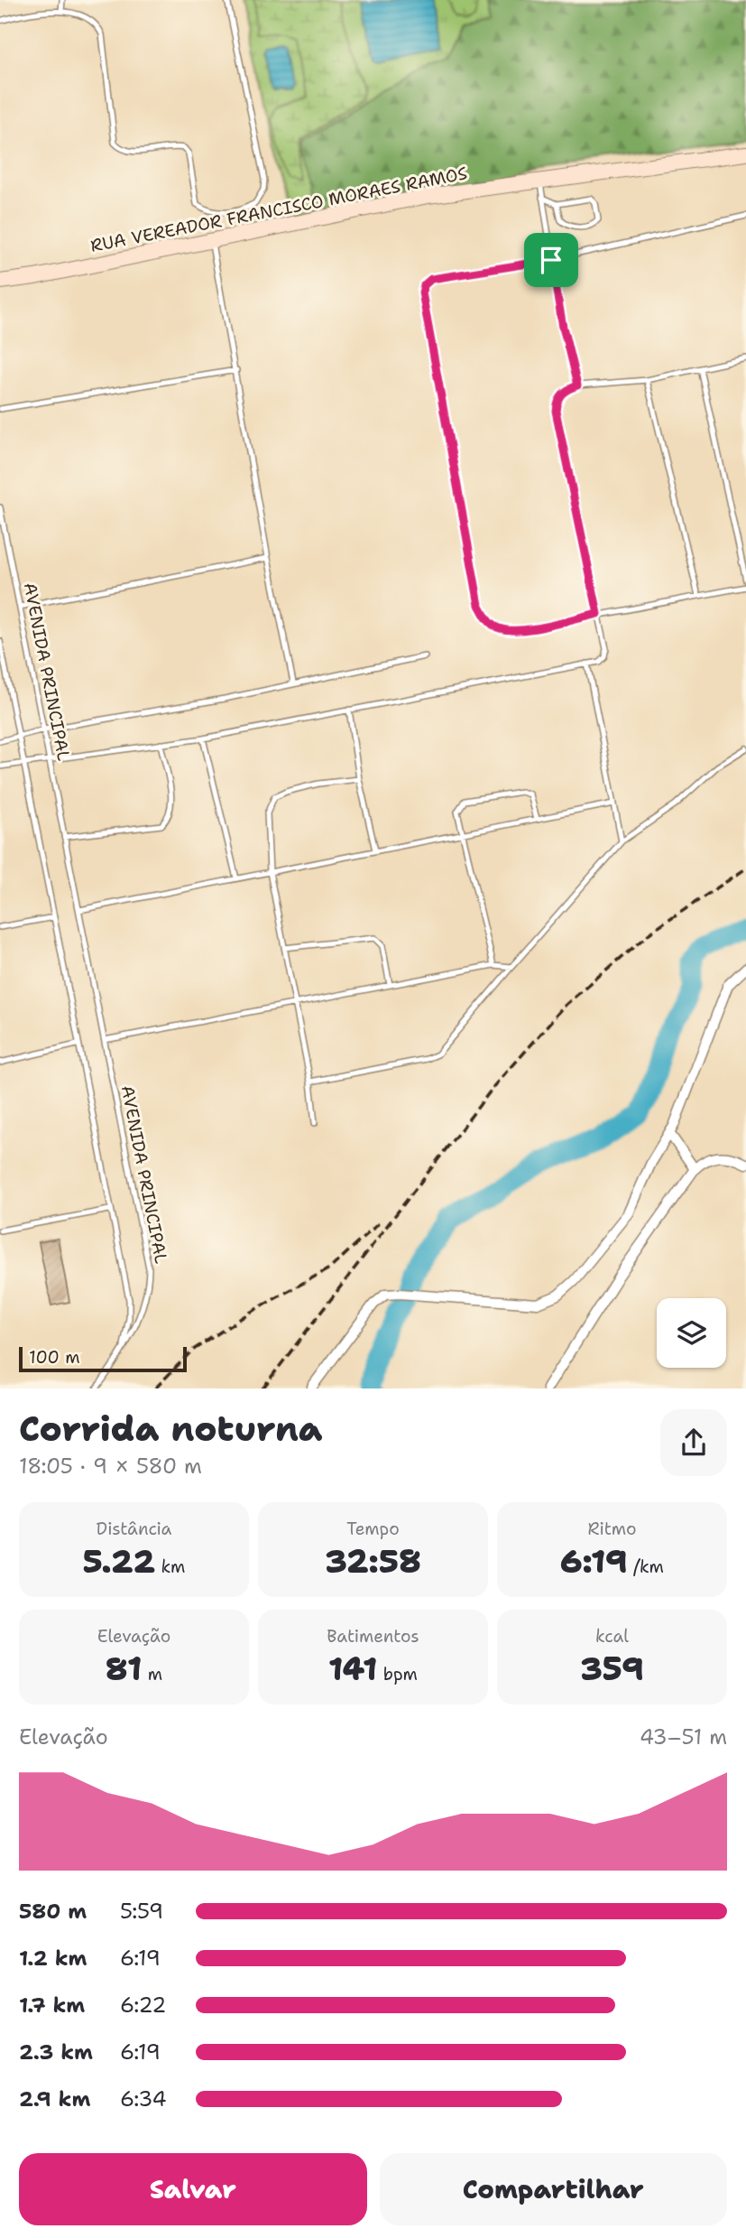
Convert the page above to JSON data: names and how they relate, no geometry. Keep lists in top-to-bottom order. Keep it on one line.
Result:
{"streets":{"street":["RUA VEREADOR FRANCISCO MORAES RAMOS"],"lane":["AVENIDA PRINCIPAL"]},"scale_bar":"100 m","page":{"scale":"100 m","heading":["Corrida noturna","18:05 · 9 × 580 m"],"stats":[["Distância","5.22 km"],["Tempo","32:58"],["Ritmo","6:19 /km"],["Elevação","81 m"],["Batimentos","141 bpm"],["kcal","359"]],"chart":["Elevação","43–51 m"],"list":[{"name":"580 m","note":"5:59"},{"name":"1.2 km","note":"6:19"},{"name":"1.7 km","note":"6:22"},{"name":"2.3 km","note":"6:19"},{"name":"2.9 km","note":"6:34"}],"buttons":["Salvar","Compartilhar"]}}
